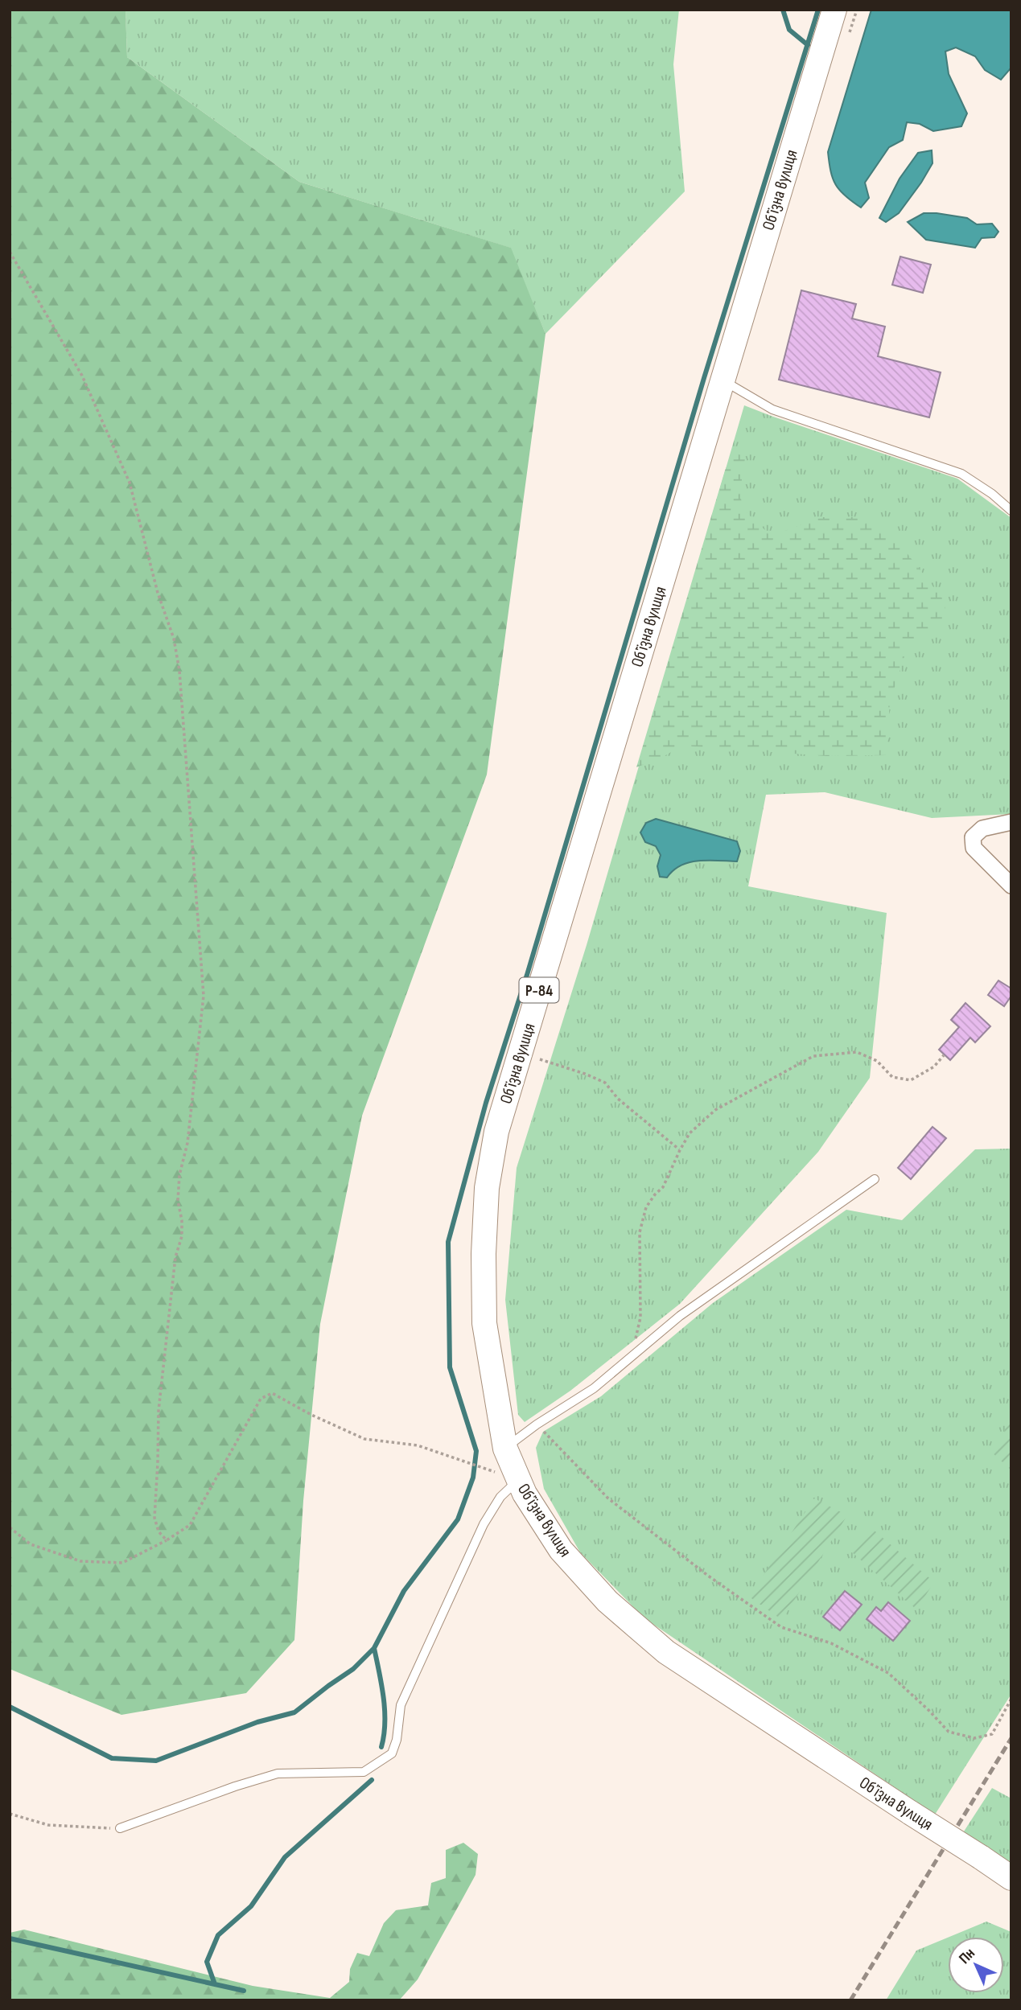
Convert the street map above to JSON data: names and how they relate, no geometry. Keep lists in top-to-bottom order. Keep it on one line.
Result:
{"streets":{"main road":["Обʼїзна вулиця","Р-84"]},"north":"top left"}
